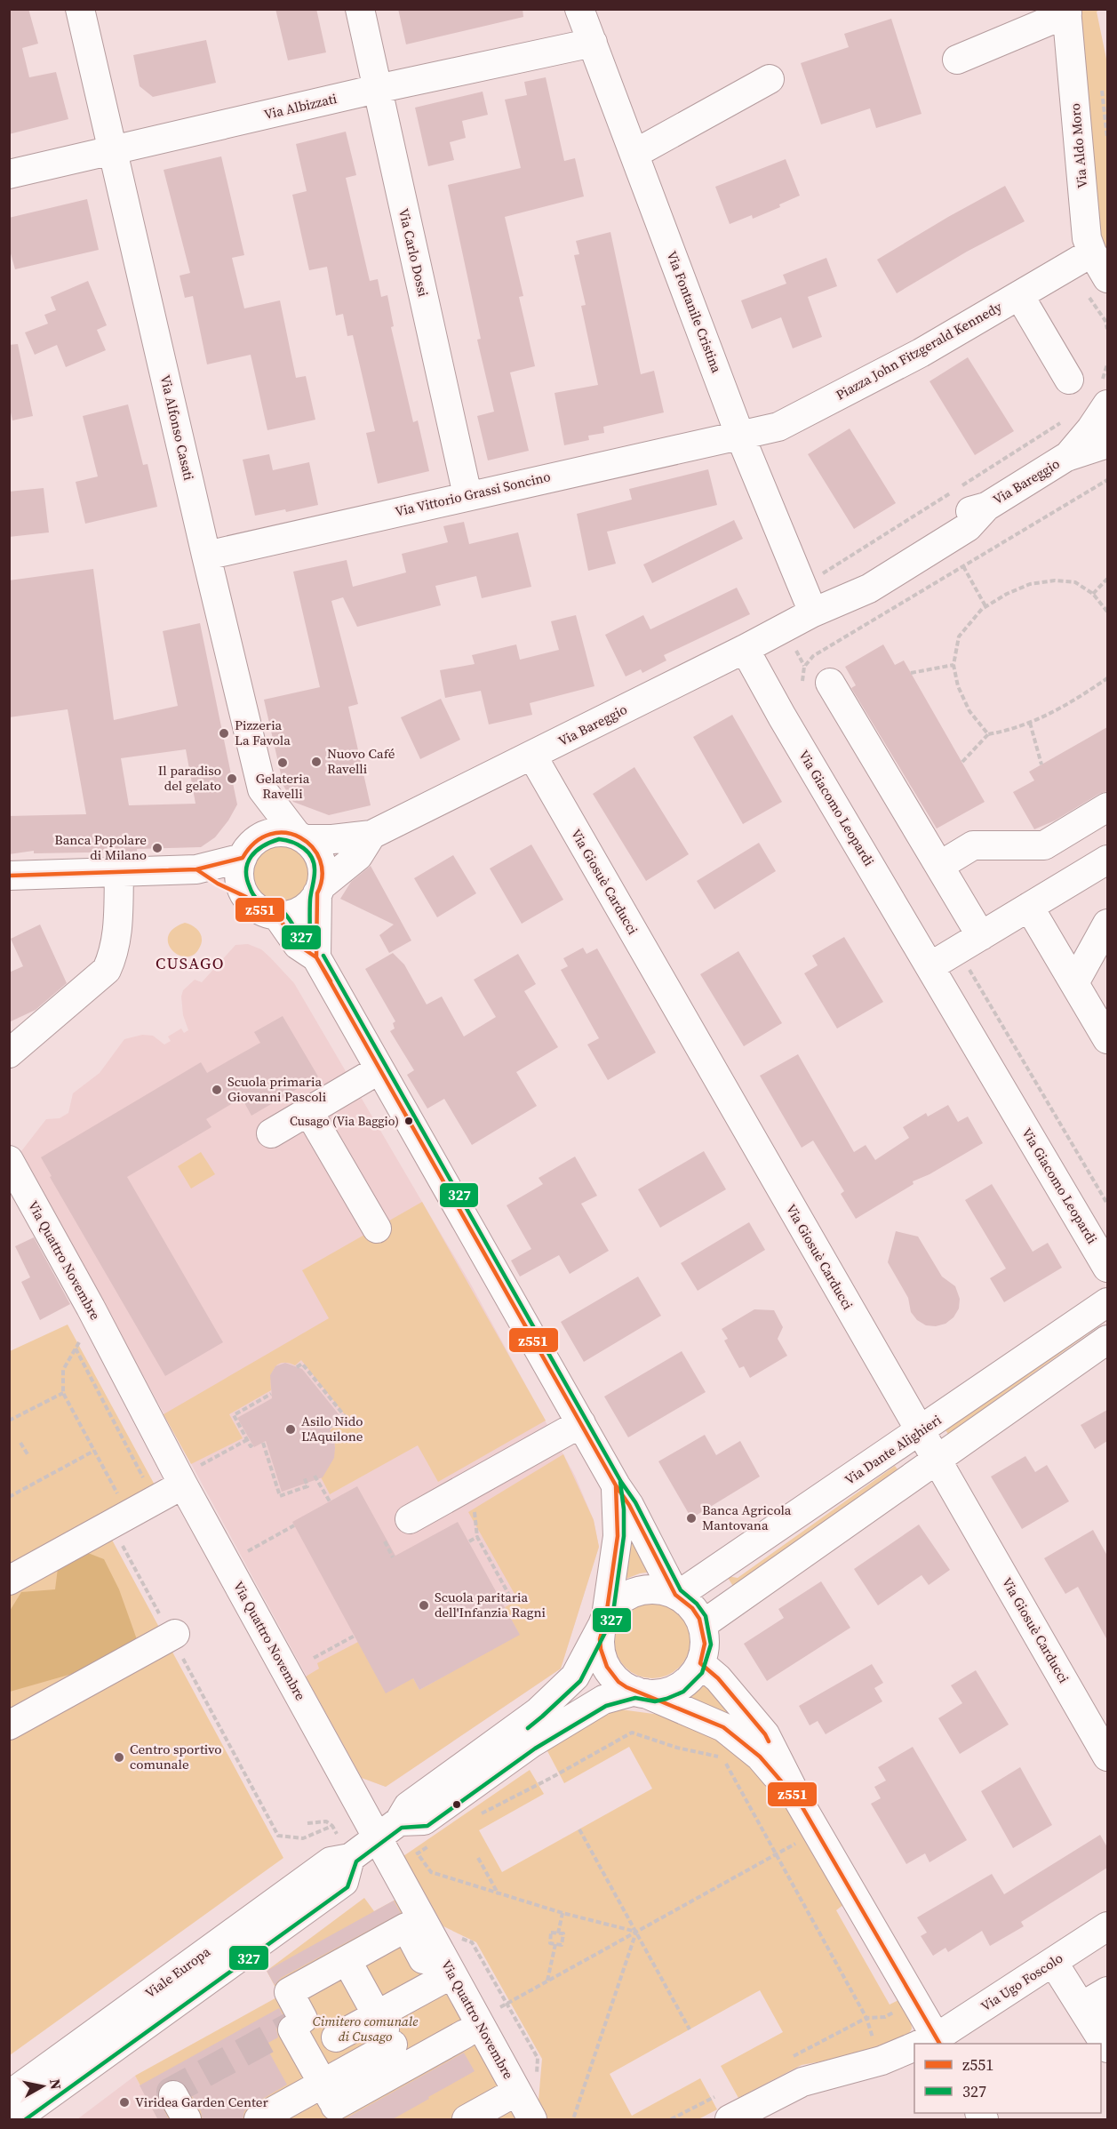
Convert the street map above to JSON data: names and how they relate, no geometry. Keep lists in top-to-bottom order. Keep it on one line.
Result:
{"streets":{"street":["Via Albizzati","Via Aldo Moro","Via Carlo Dossi","Via Fontanile Cristina","Piazza John Fitzgerald Kennedy","Via Alfonso Casati","Via Bareggio","Via Vittorio Grassi Soncino","Via Giacomo Leopardi","Via Giosuè Carducci","Via Quattro Novembre","Via Dante Alighieri","Viale Europa","Via Ugo Foscolo"]},"crossings":[["Via Albizzati","Via Carlo Dossi"],["Via Albizzati","Via Fontanile Cristina"],["Via Albizzati","Via Alfonso Casati"],["Via Aldo Moro","Piazza John Fitzgerald Kennedy"],["Via Carlo Dossi","Via Vittorio Grassi Soncino"],["Via Fontanile Cristina","Piazza John Fitzgerald Kennedy"],["Via Fontanile Cristina","Via Bareggio"],["Via Fontanile Cristina","Via Vittorio Grassi Soncino"],["Piazza John Fitzgerald Kennedy","Via Vittorio Grassi Soncino"],["Via Alfonso Casati","Via Bareggio"],["Via Alfonso Casati","Via Vittorio Grassi Soncino"],["Via Bareggio","Via Giacomo Leopardi"],["Via Bareggio","Via Giosuè Carducci"],["Via Giosuè Carducci","Via Dante Alighieri"],["Via Quattro Novembre","Viale Europa"],["Via Dante Alighieri","Viale Europa"]],"districts":["CUSAGO"],"parks":["Cimitero comunale di Cusago"],"places":["Pizzeria La Favola","Nuovo Café Ravelli","Gelateria Ravelli","Il paradiso del gelato","Banca Popolare di Milano","Scuola primaria Giovanni Pascoli","Cusago (Via Baggio)","Asilo Nido L'Aquilone","Banca Agricola Mantovana","Scuola paritaria dell'Infanzia Ragni","Centro sportivo comunale","Viridea Garden Center"],"lines":["transit line z551","transit line 327"],"legend":["z551","327"],"north":"right"}
